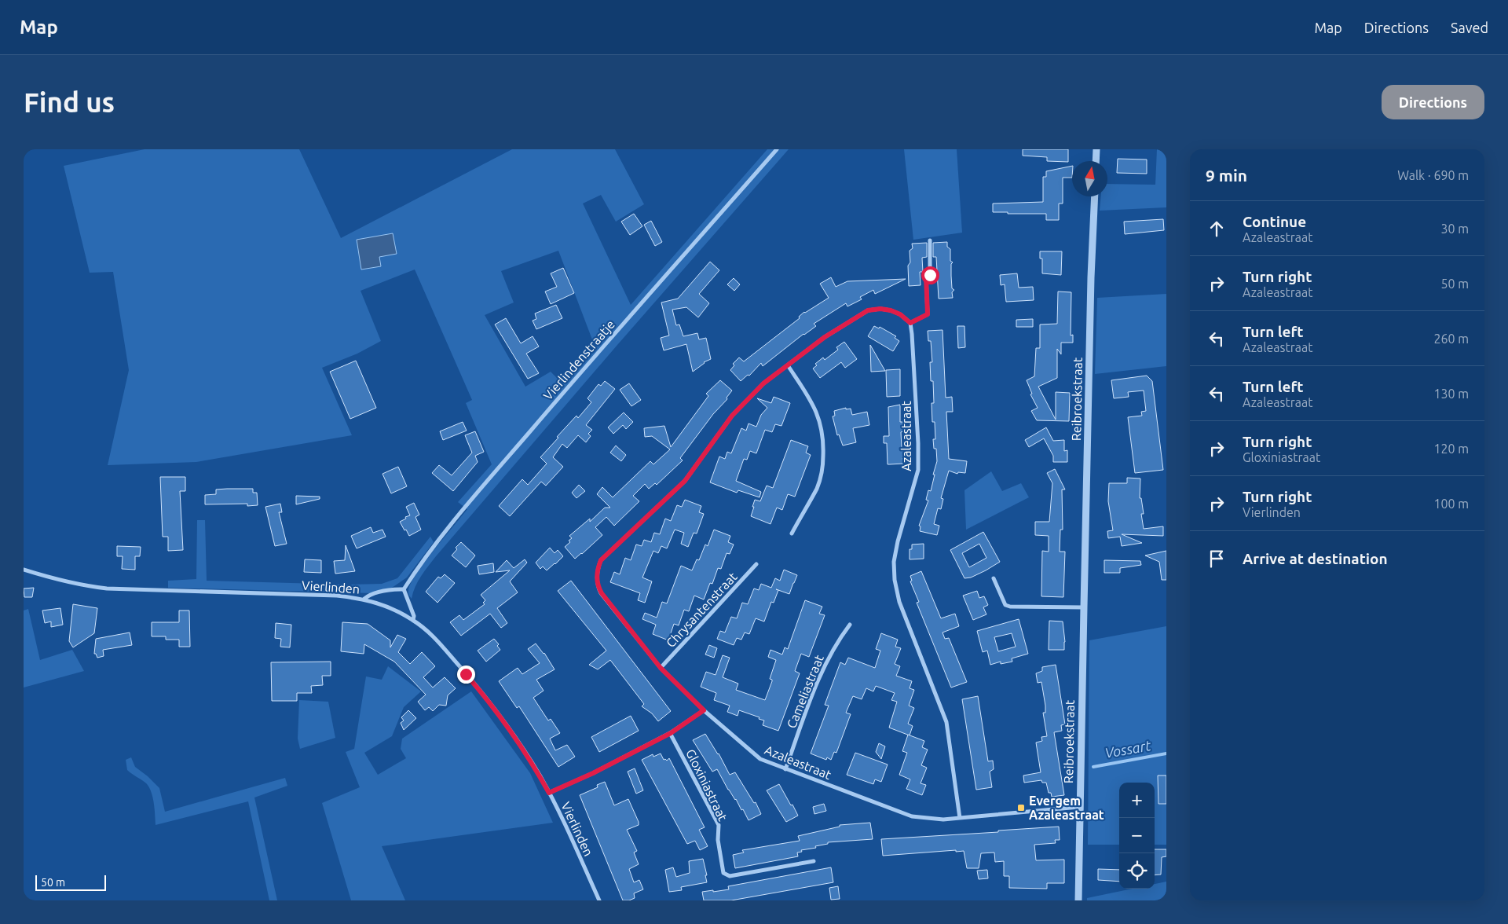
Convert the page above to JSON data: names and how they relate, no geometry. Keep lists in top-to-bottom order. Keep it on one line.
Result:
{"streets":{"street":["Vierlindenstraatje","Reibroekstraat","Azaleastraat","Vierlinden","Chrysantenstraat","Cameliastraat","Gloxiniastraat"]},"crossings":[["Reibroekstraat","Azaleastraat"],["Azaleastraat","Chrysantenstraat"],["Azaleastraat","Cameliastraat"]],"water":["Vossart"],"places":{"transit":["Evergem Azaleastraat"]},"scale_bar":"50 m","north":"top","page":{"header":"Map","nav":["Map","Directions","Saved"],"buttons":"Directions","title":"Find us","heading":["9 min","Walk · 690 m"],"list":[["Continue","Azaleastraat","30 m"],["Turn right","Azaleastraat","50 m"],["Turn left","Azaleastraat","260 m"],["Turn left","Azaleastraat","130 m"],["Turn right","Gloxiniastraat","120 m"],["Turn right","Vierlinden","100 m"],"Arrive at destination"],"map_buttons":["+","−"],"scale":"50 m"}}
